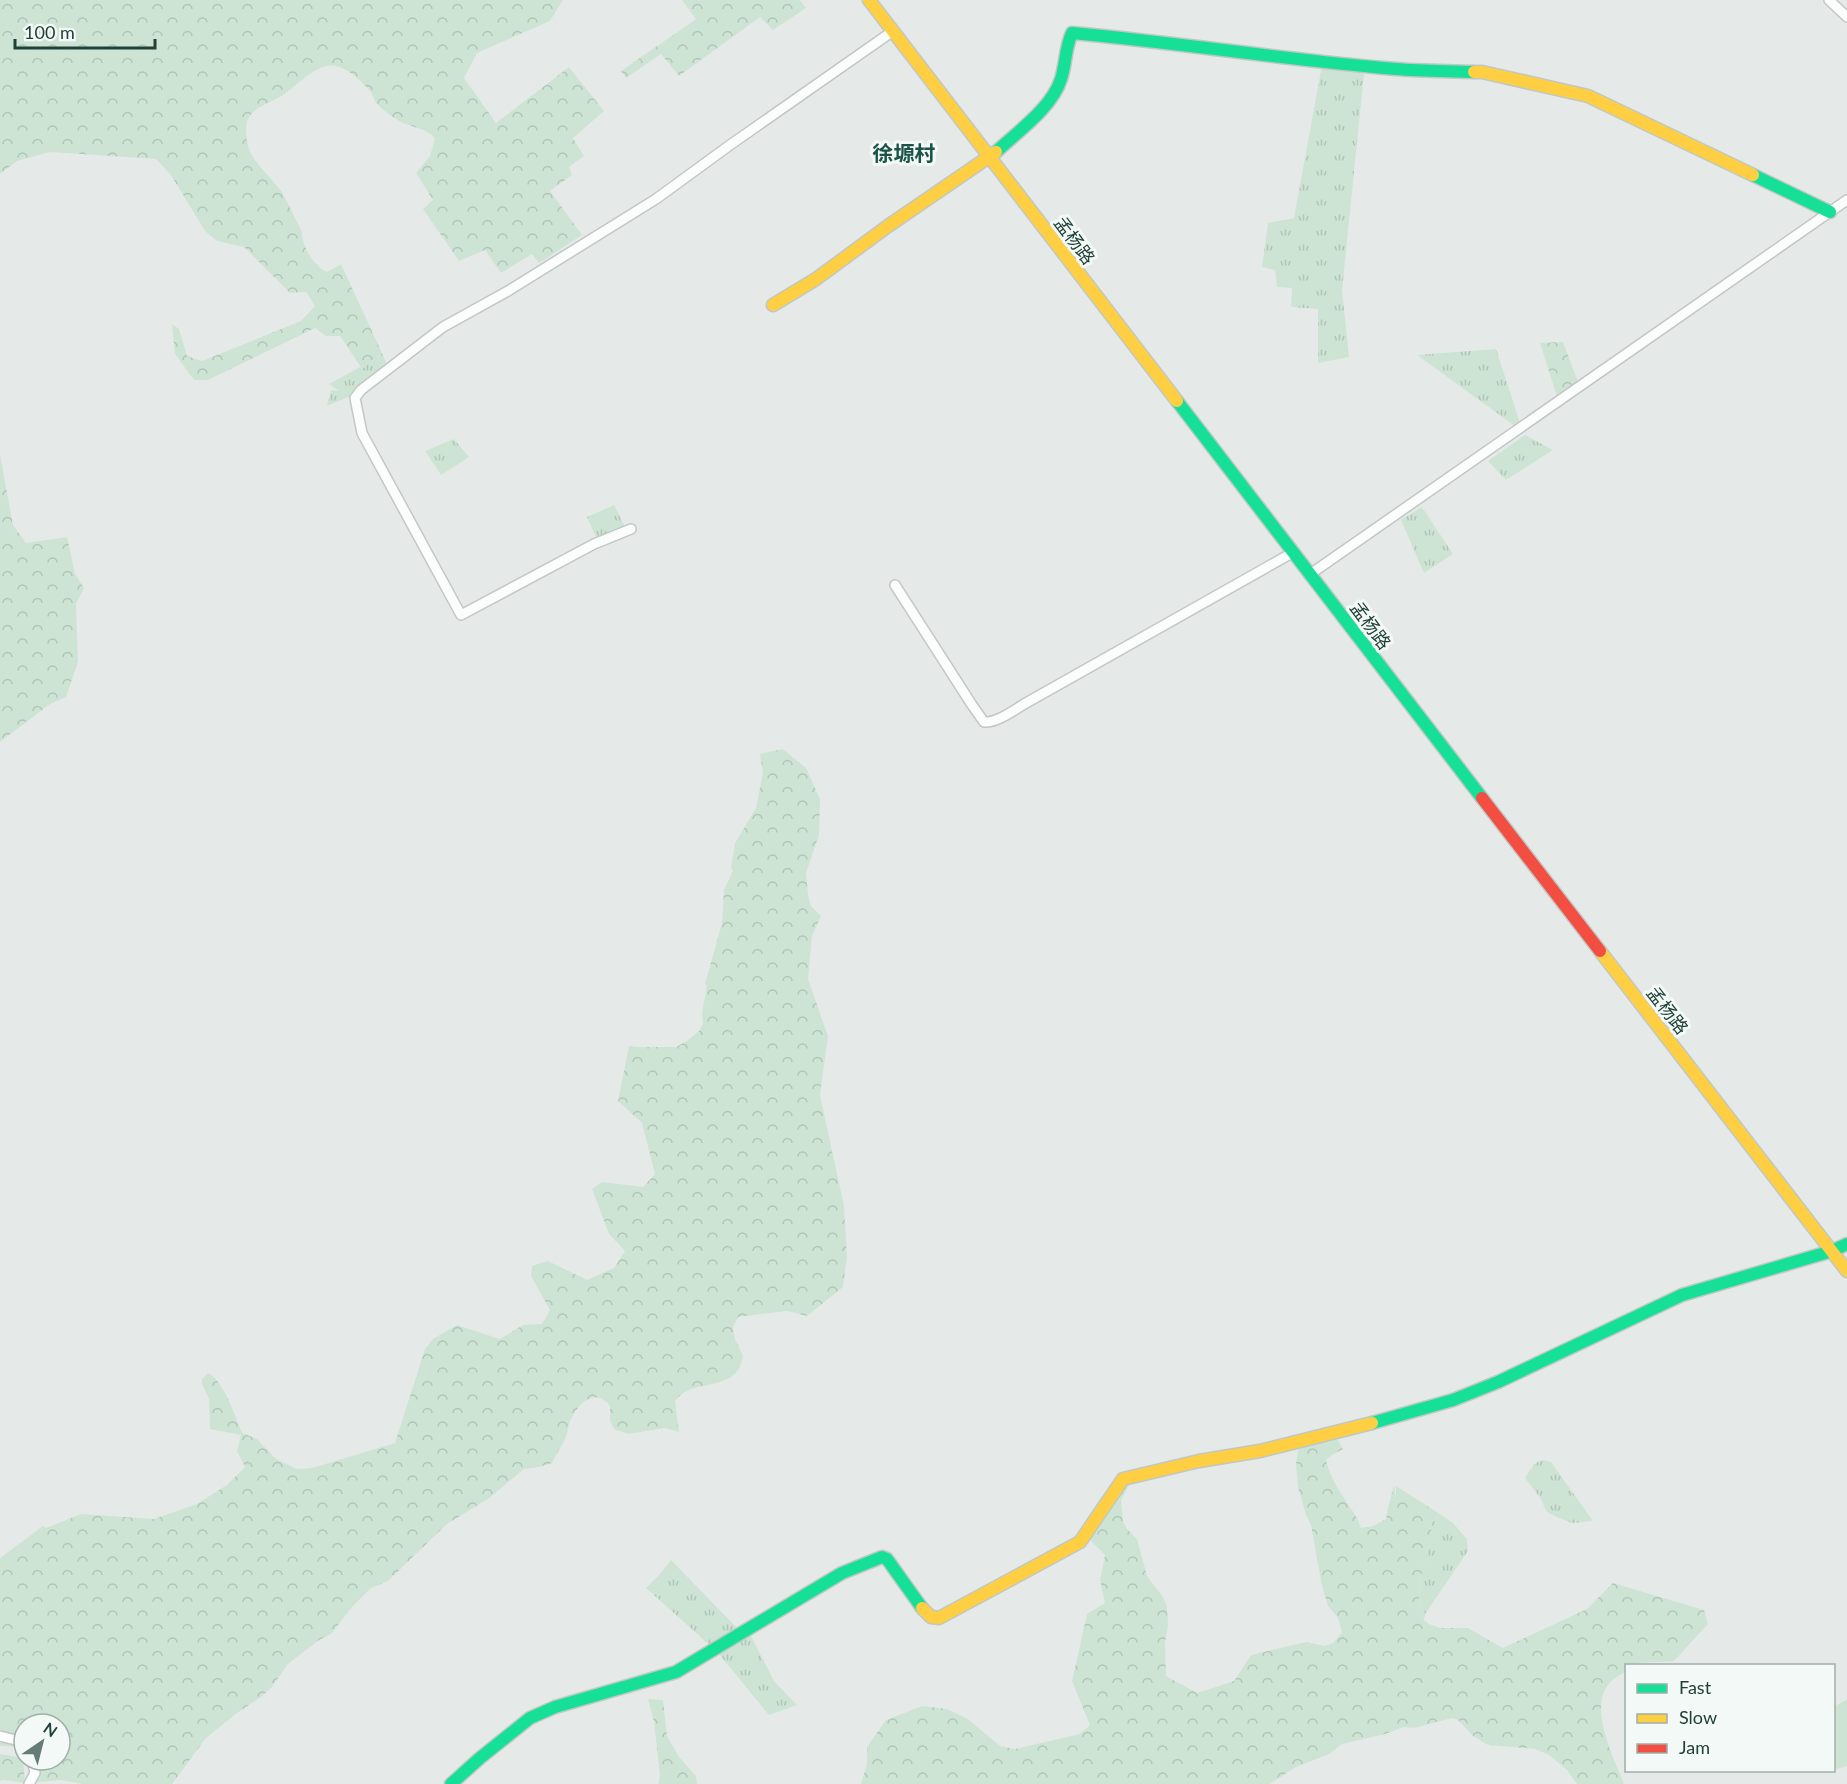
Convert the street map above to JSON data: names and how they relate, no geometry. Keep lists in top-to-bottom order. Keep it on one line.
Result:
{"streets":{"street":["孟杨路"]},"districts":["徐塬村"],"legend":["Fast","Slow","Jam"],"scale_bar":"100 m","north":"top right"}
